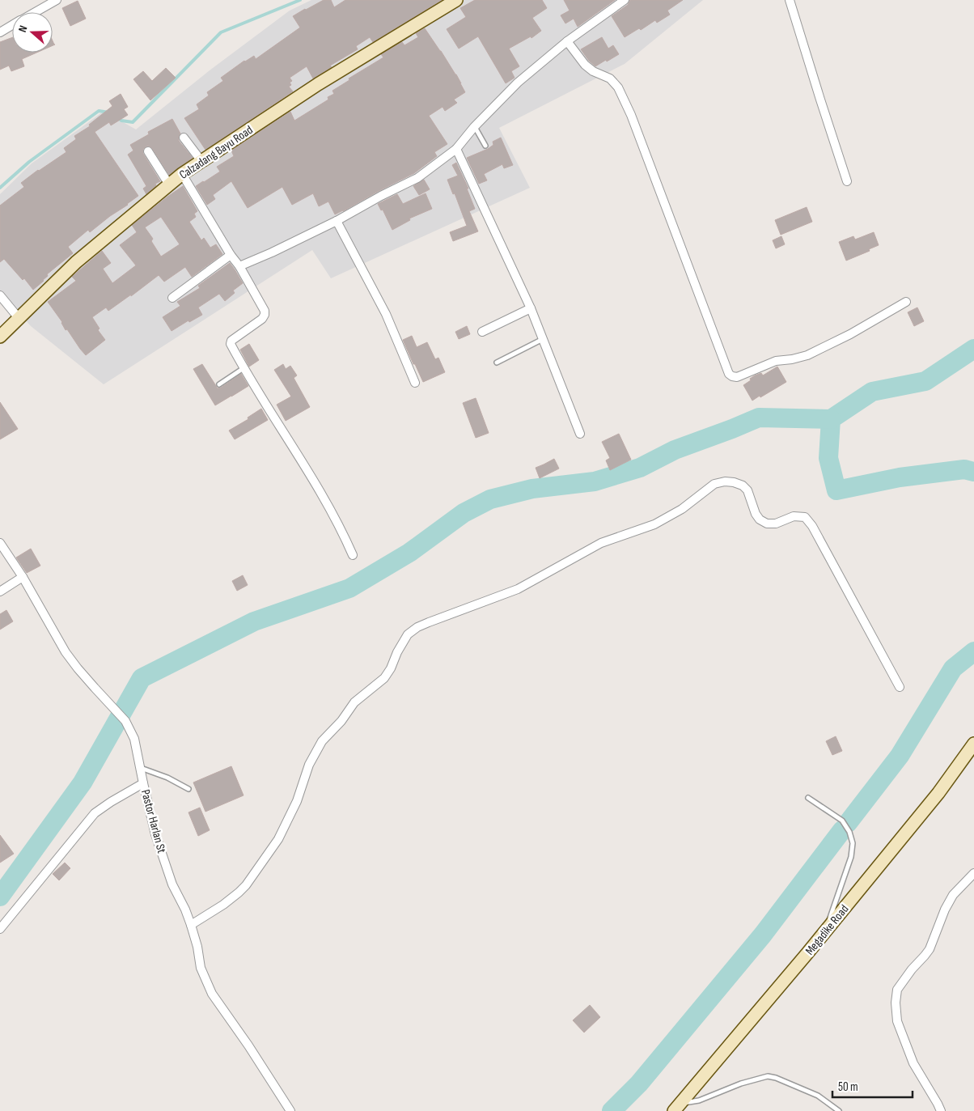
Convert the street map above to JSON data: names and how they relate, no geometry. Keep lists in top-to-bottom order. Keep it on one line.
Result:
{"streets":{"street":["Calzadang Bayu Road","Pastor Harlan St","Megadike Road"]},"scale_bar":"50 m","north":"left"}
